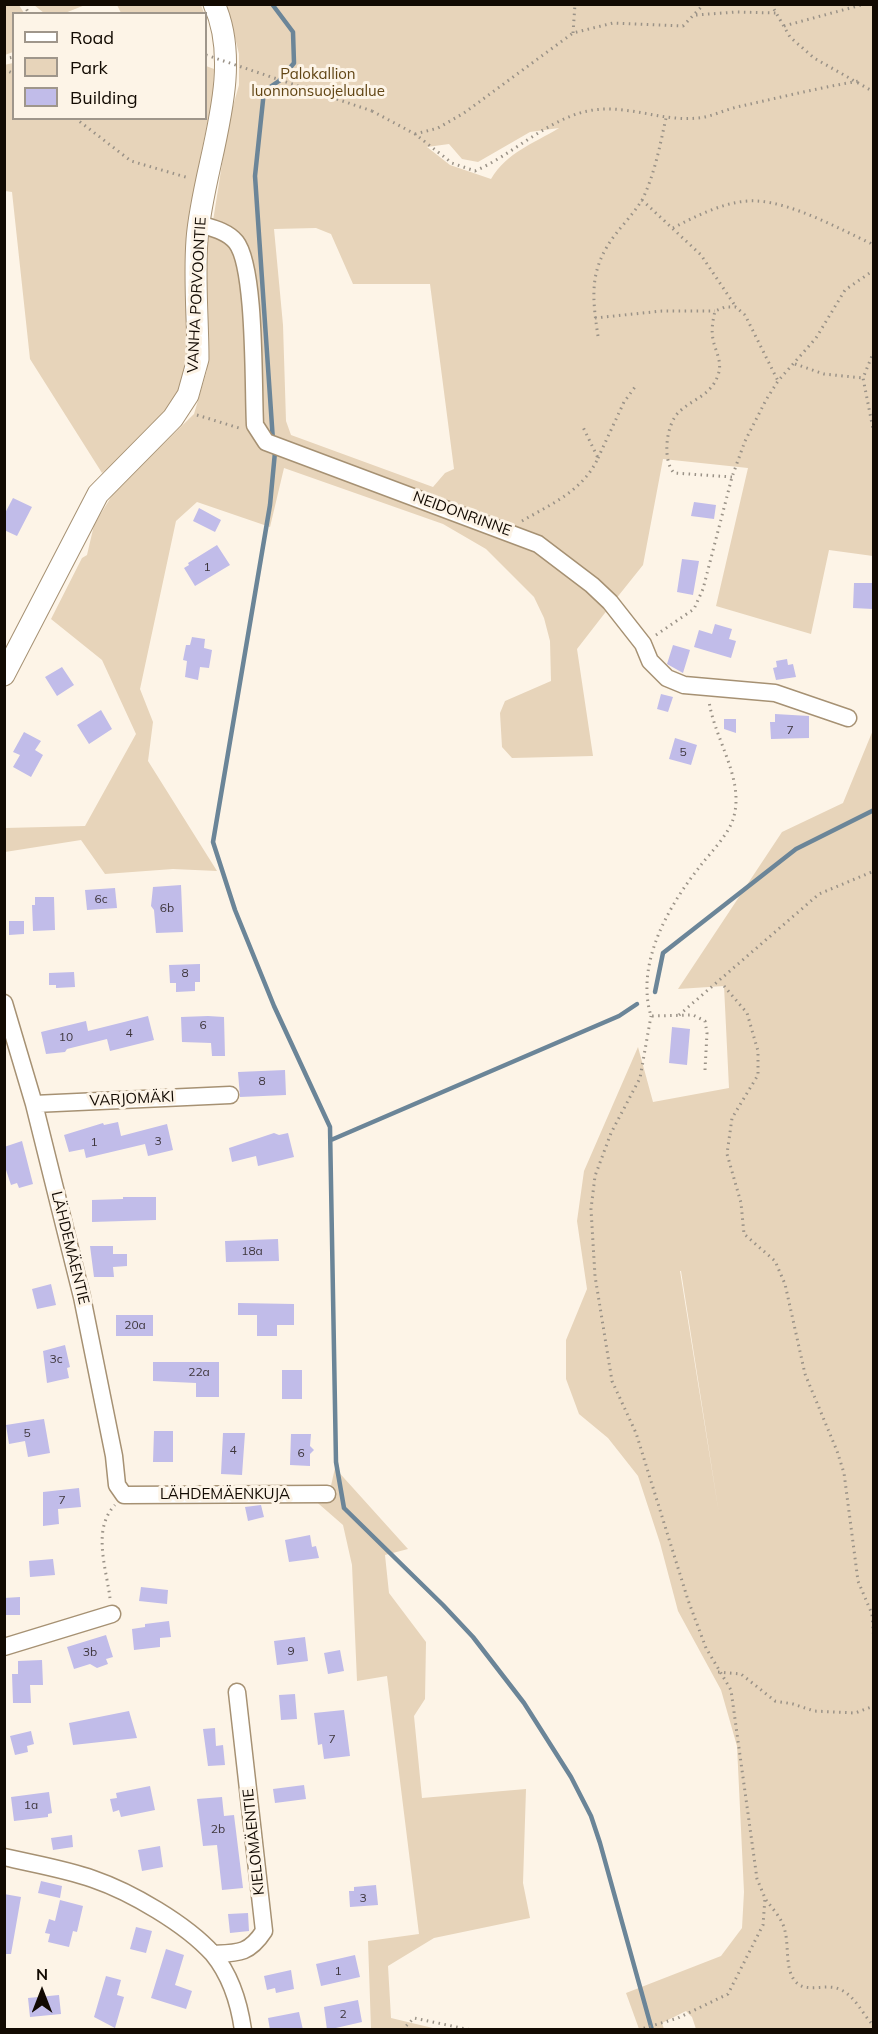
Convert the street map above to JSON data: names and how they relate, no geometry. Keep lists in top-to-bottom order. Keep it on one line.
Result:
{"streets":{"street":["VANHA PORVOONTIE","NEIDONRINNE","VARJOMÄKI","LÄHDEMÄENTIE","LÄHDEMÄENKUJA","KIELOMÄENTIE"]},"crossings":[["VARJOMÄKI","LÄHDEMÄENTIE"],["LÄHDEMÄENTIE","LÄHDEMÄENKUJA"]],"parks":["Palokallion luonnonsuojelualue"],"house_numbers":["1","7","5","6c","6b","8","6","4","10","8","3","1","18a","20a","3c","22a","5","4","6","7","9","3b","7","1a","2b","3","1","2"],"legend":["Road","Park","Building"],"north":"top"}
